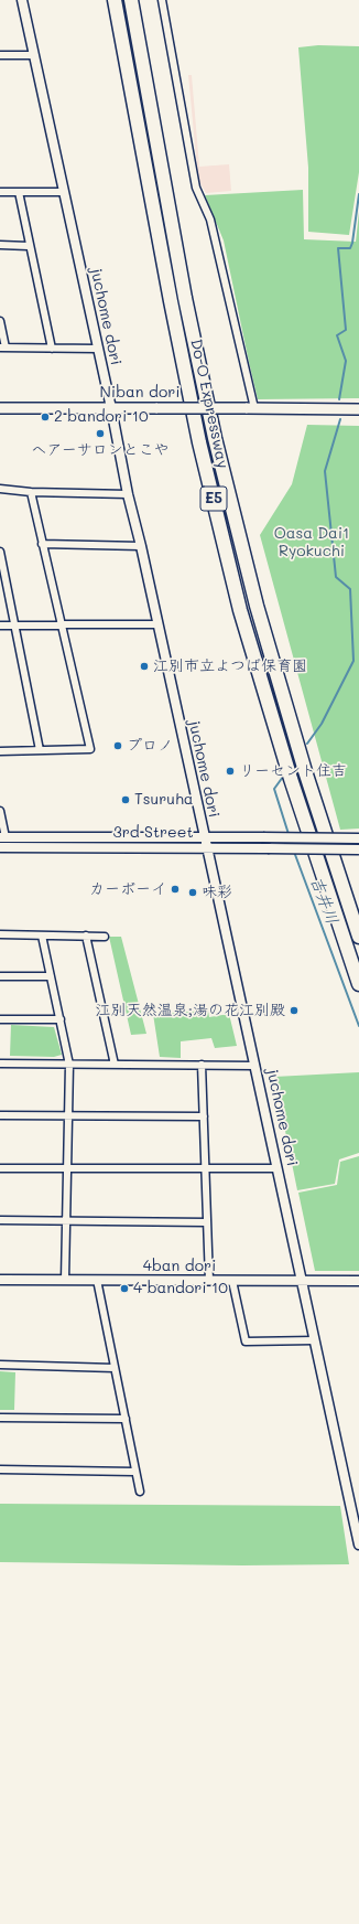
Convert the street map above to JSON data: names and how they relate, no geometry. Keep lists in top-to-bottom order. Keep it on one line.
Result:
{"streets":{"highway":["Do-O Expressway","E5"],"main road":["Niban dori"],"street":["juchome dori","3rd Street","4ban dori"]},"crossings":[["juchome dori","Niban dori"],["juchome dori","3rd Street"],["juchome dori","4ban dori"]],"water":["吉井川"],"parks":["Oasa Dai1 Ryokuchi"],"places":["2 bandori 10","ヘアーサロンとこや","江別市立よつば保育園","プロノ","リーセント住吉","Tsuruha","カーボーイ","味彩","江別天然温泉;湯の花江別殿","4 bandori 10"]}
